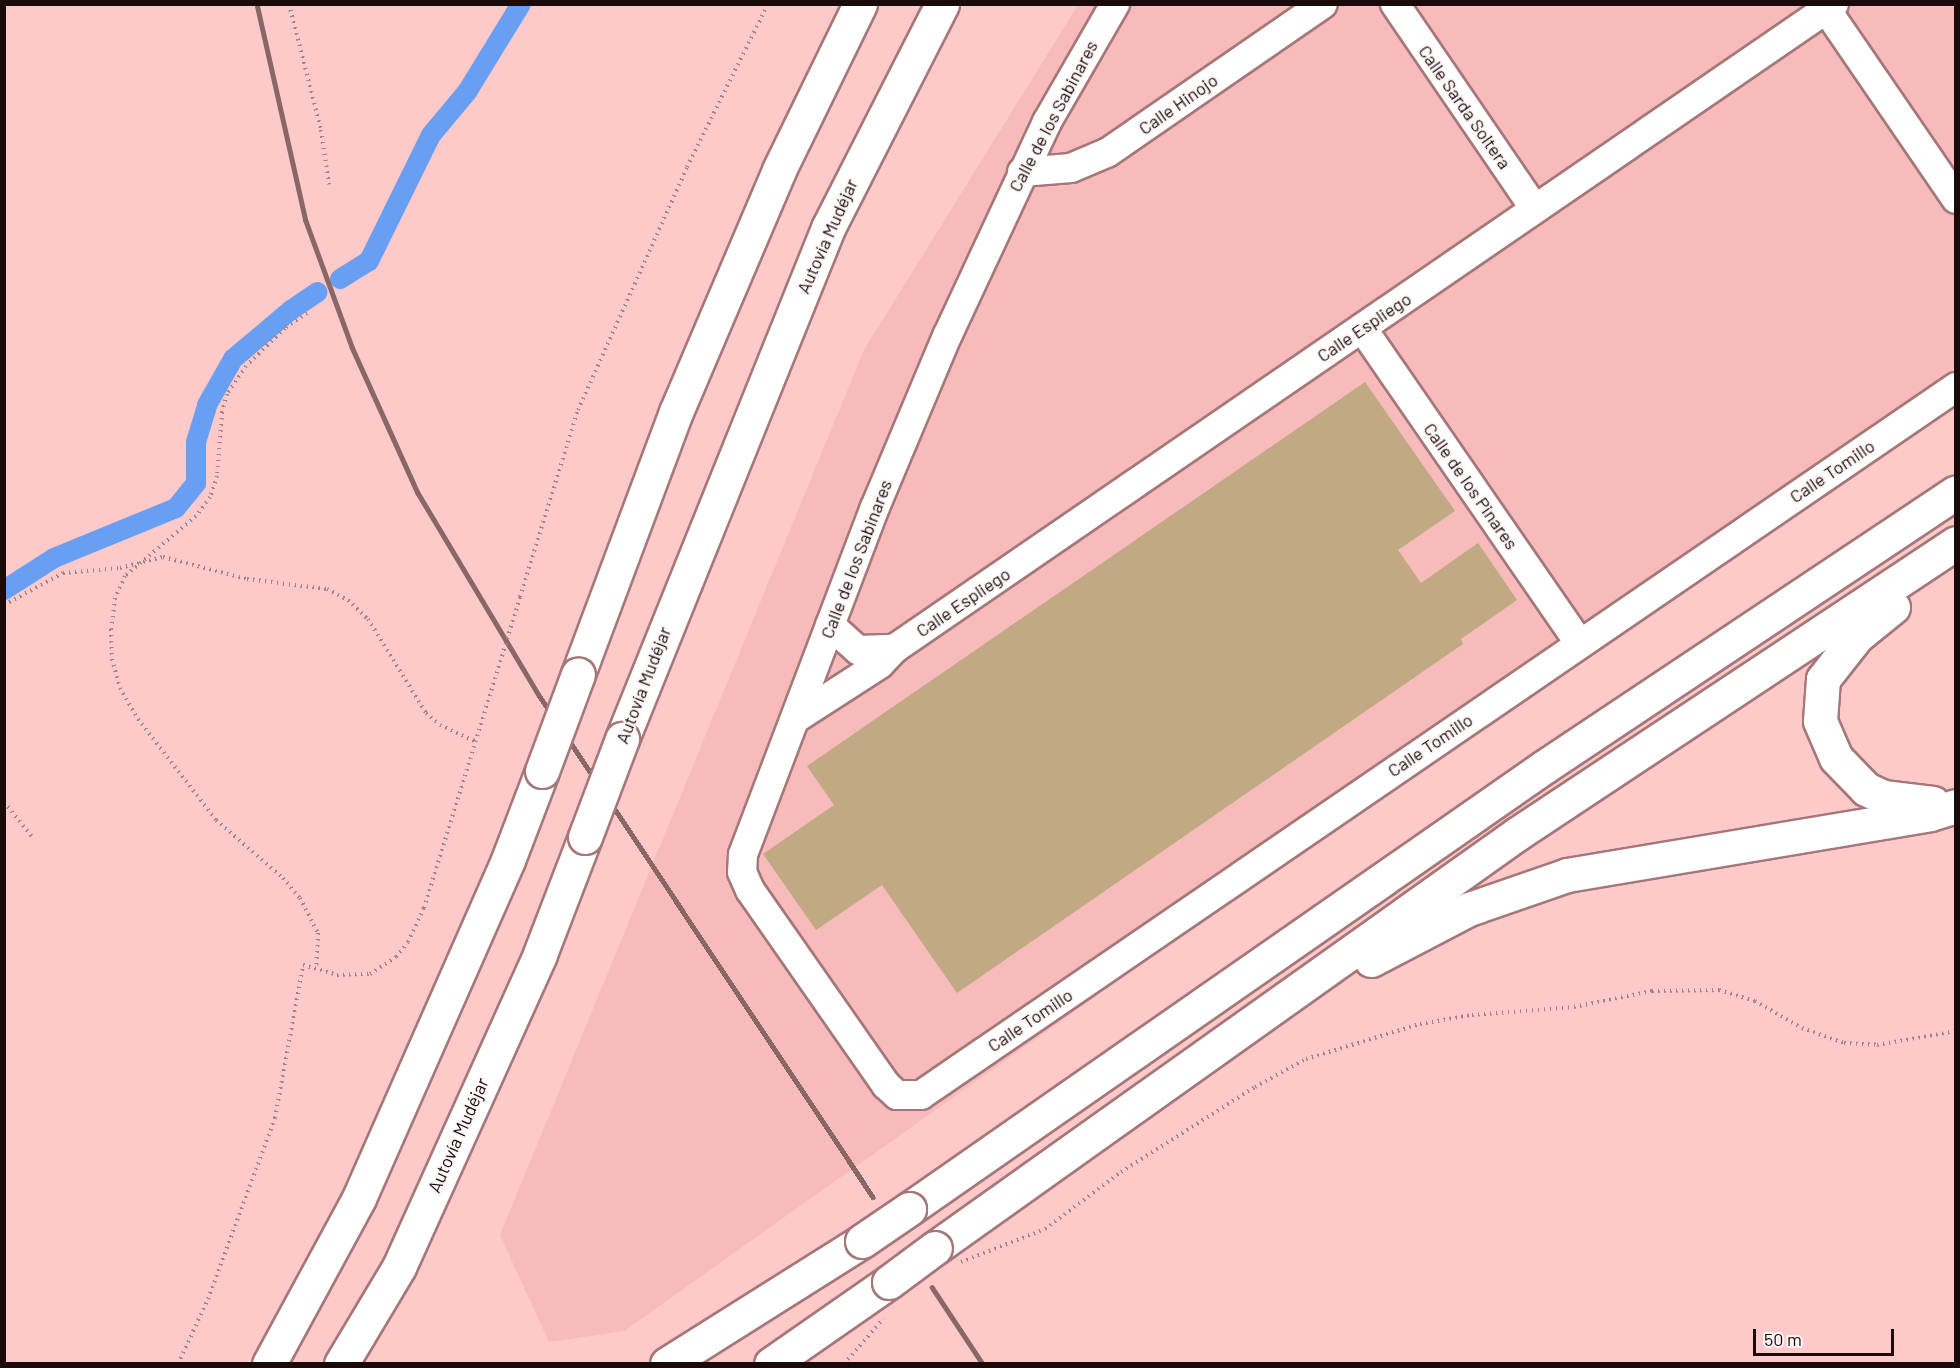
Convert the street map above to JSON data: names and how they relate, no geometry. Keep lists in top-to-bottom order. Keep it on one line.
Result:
{"streets":{"highway":["Autovía Mudéjar"],"street":["Calle Hinojo","Calle Sarda Soltera","Calle de los Sabinares","Calle Espliego","Calle Tomillo","Calle de los Pinares"]},"crossings":[["Calle Hinojo","Calle de los Sabinares"],["Calle Sarda Soltera","Calle Espliego"],["Calle de los Sabinares","Calle Espliego"],["Calle de los Sabinares","Calle Tomillo"],["Calle Espliego","Calle de los Pinares"],["Calle Tomillo","Calle de los Pinares"]],"scale_bar":"50 m"}
